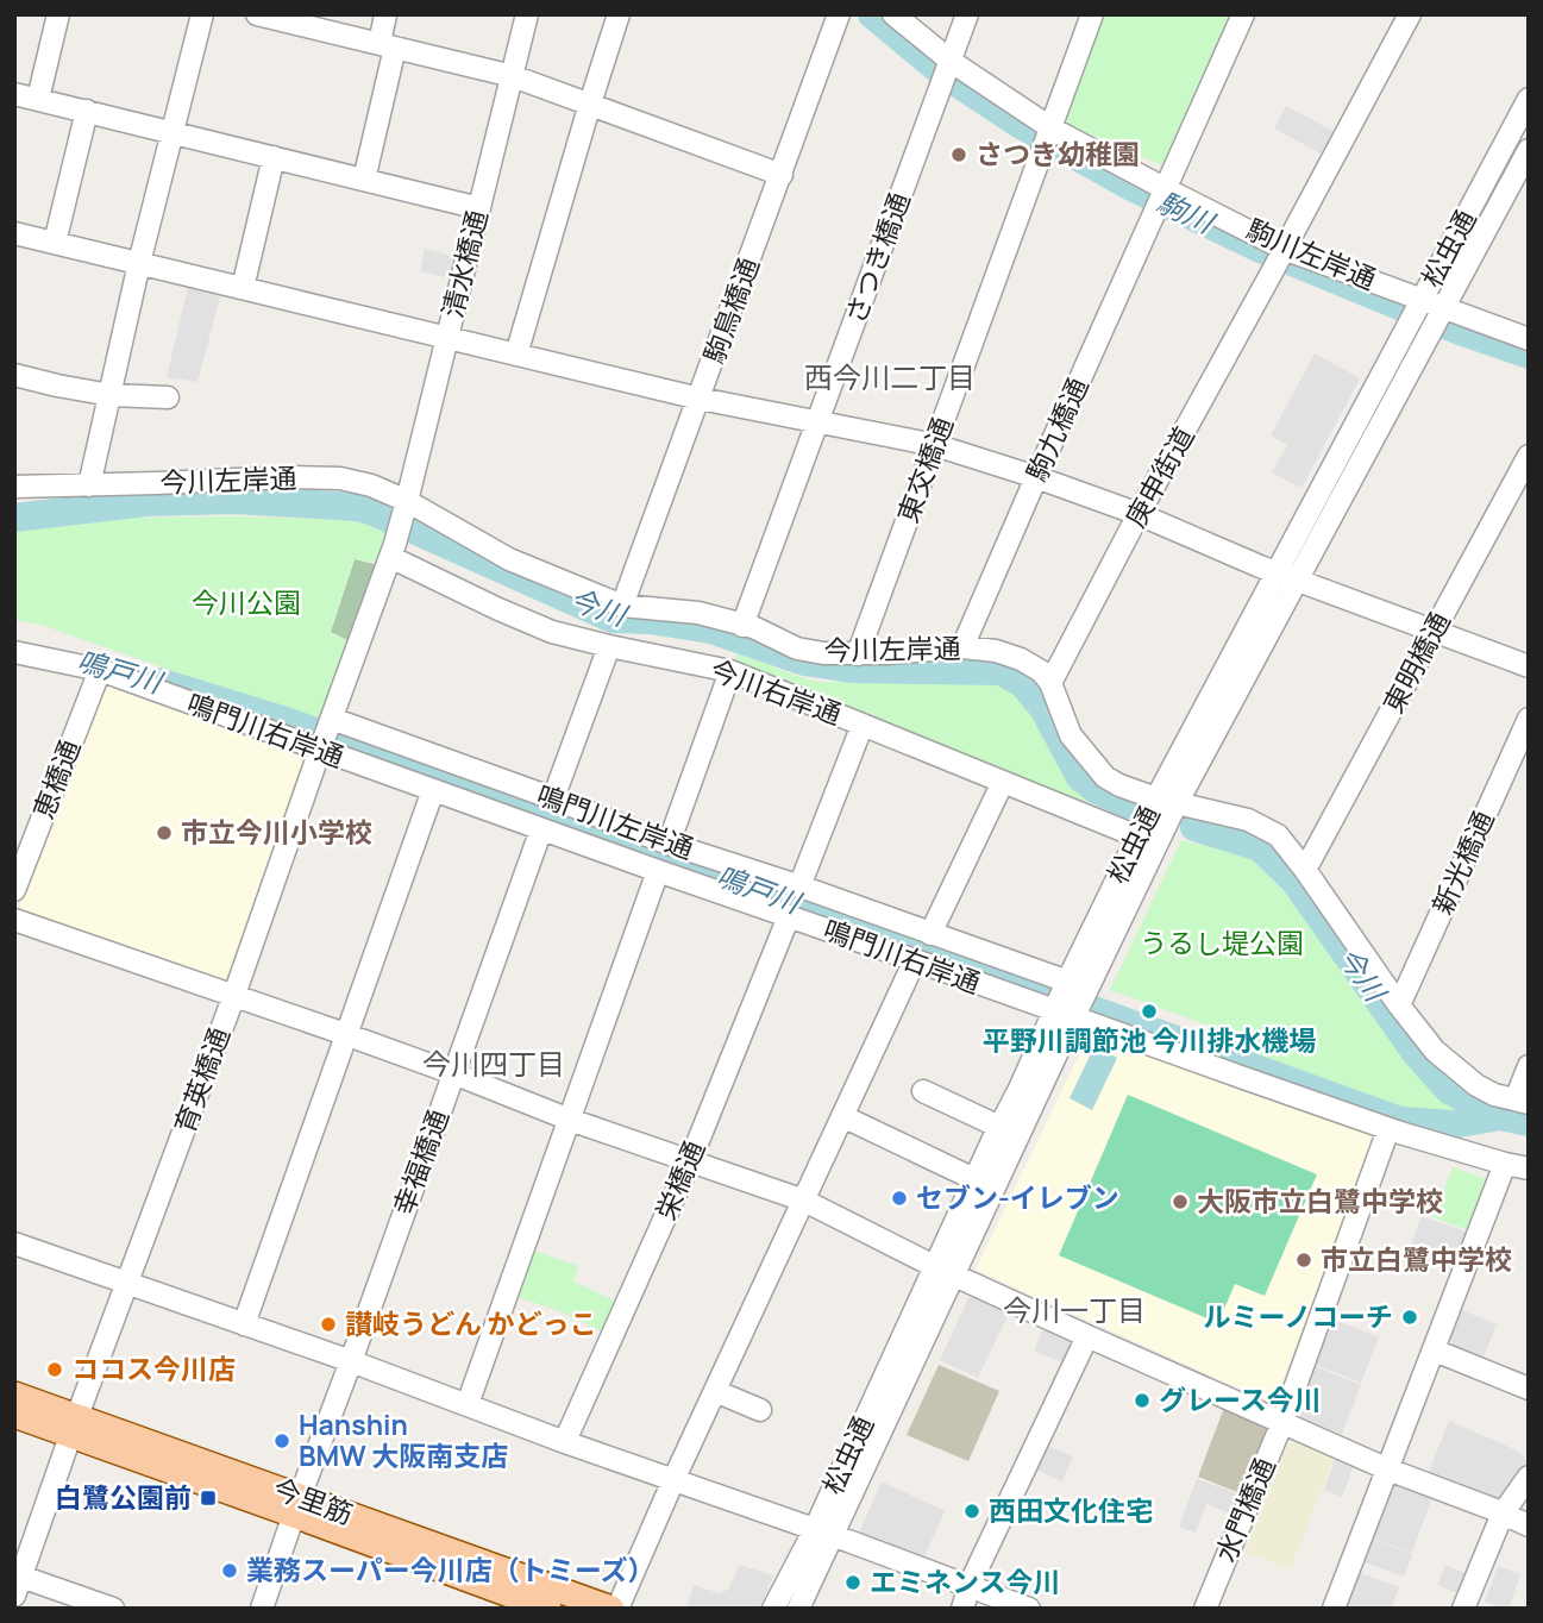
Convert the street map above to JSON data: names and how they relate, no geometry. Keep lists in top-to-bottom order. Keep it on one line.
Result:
{"streets":{"main road":["今里筋"],"street":["松虫通","駒川左岸通","さつき橋通","清水橋通","駒鳥橋通","駒九橋通","東交橋通","庚申街道","今川左岸通","東明橋通","今川右岸通","鳴門川右岸通","恵橋通","鳴門川左岸通","新光橋通","育英橋通","幸福橋通","栄橋通","水門橋通"]},"crossings":[["松虫通","駒川左岸通"],["松虫通","今川右岸通"],["松虫通","鳴門川右岸通"],["松虫通","鳴門川左岸通"],["駒川左岸通","さつき橋通"],["駒川左岸通","駒九橋通"],["駒川左岸通","東交橋通"],["駒川左岸通","庚申街道"],["さつき橋通","今川左岸通"],["清水橋通","今川左岸通"],["清水橋通","育英橋通"],["駒鳥橋通","今川左岸通"],["駒九橋通","今川左岸通"],["東交橋通","今川左岸通"],["庚申街道","今川左岸通"],["今川左岸通","育英橋通"],["今川右岸通","育英橋通"],["鳴門川右岸通","恵橋通"],["鳴門川右岸通","鳴門川左岸通"],["鳴門川右岸通","育英橋通"],["鳴門川右岸通","幸福橋通"],["鳴門川右岸通","栄橋通"],["鳴門川右岸通","水門橋通"],["鳴門川左岸通","育英橋通"],["育英橋通","今里筋"],["幸福橋通","今里筋"]],"districts":["西今川二丁目","今川四丁目","今川一丁目"],"water":["駒川","今川","鳴戸川"],"parks":["今川公園","うるし堤公園"],"places":{"other":["さつき幼稚園","市立今川小学校","平野川調節池 今川排水機場","セブン-イレブン","大阪市立白鷺中学校","市立白鷺中学校","ルミーノコーチ","讃岐うどん かどっこ","ココス今川店","グレース今川","Hanshin BMW 大阪南支店","西田文化住宅","業務スーパー今川店（トミーズ）","エミネンス今川"],"transit":["白鷺公園前"]}}
